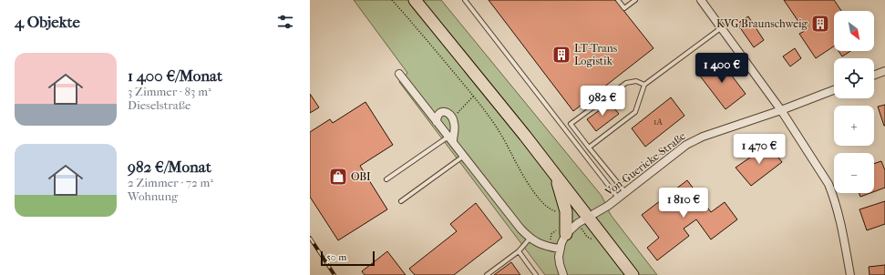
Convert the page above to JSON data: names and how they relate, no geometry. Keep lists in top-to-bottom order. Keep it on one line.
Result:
{"streets":{"street":["Von-Guericke-Straße"]},"places":{"building":["KVG Braunschweig","LT-Trans Logistik"],"shop":["OBI"]},"house_numbers":["1A"],"scale_bar":"50 m","north":"bottom right","page":{"heading":"4 Objekte","map_buttons":["+","−"],"list":[{"name":"1 400 €/Monat","note":"3 Zimmer · 83 m² · Dieselstraße"},{"name":"982 €/Monat","note":"2 Zimmer · 72 m² · Wohnung"}],"price":["1 400 €","982 €","1 470 €","1 810 €"],"scale":"50 m"}}
